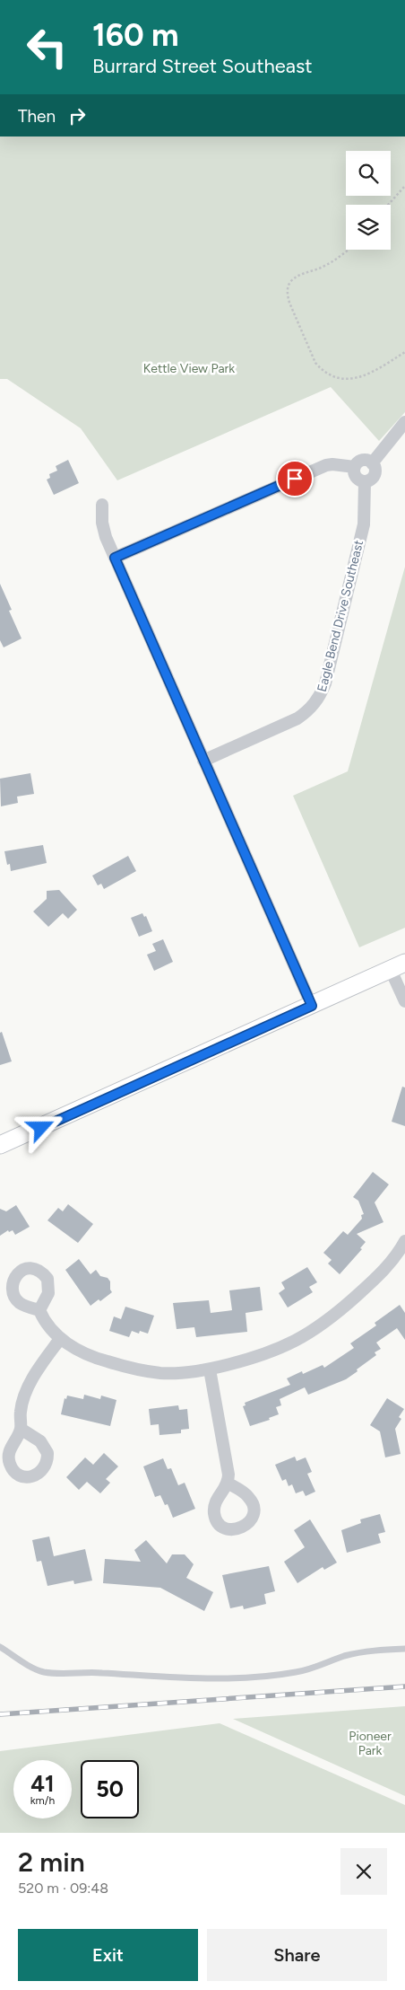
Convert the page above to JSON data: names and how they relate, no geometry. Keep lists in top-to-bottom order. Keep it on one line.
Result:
{"streets":{"street":["Eagle Bend Drive Southeast"]},"parks":["Kettle View Park","Pioneer Park"],"page":{"turn":["160 m","Burrard Street Southeast"],"then":"Then","speed":"41 km/h","limit":"50","heading":["2 min","520 m · 09:48"],"buttons":["Exit","Share"]}}
